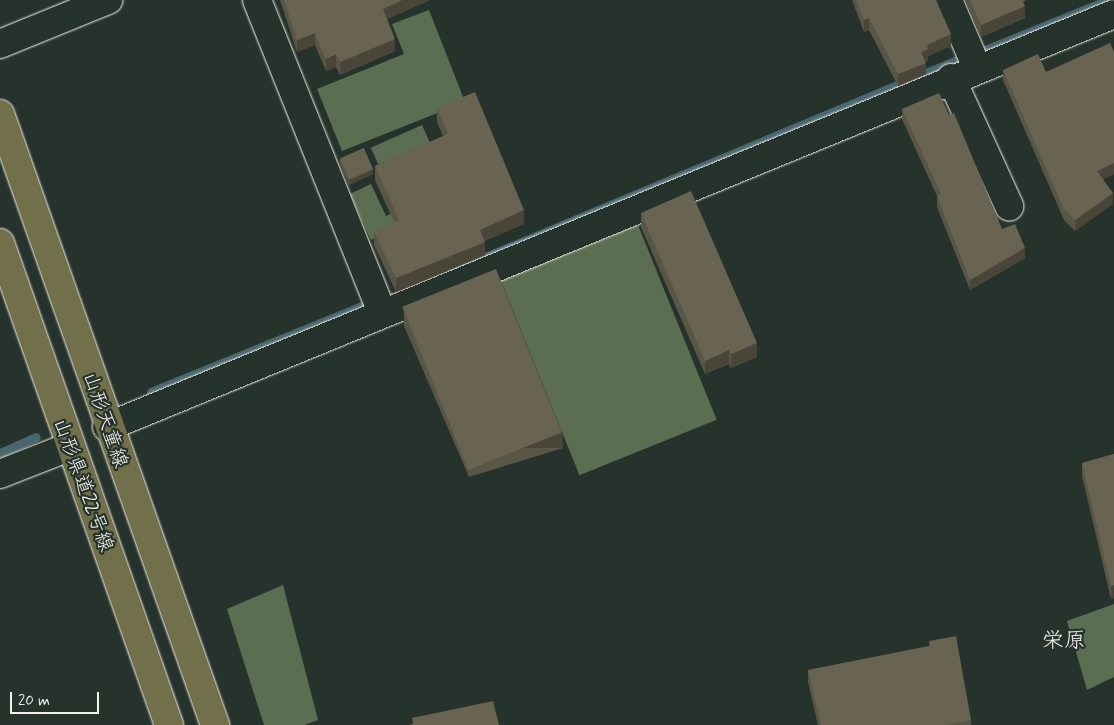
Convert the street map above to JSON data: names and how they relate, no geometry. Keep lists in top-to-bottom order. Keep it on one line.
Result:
{"streets":{"main road":["山形天童線","山形県道22号線"]},"districts":["栄原"],"scale_bar":"20 m"}
